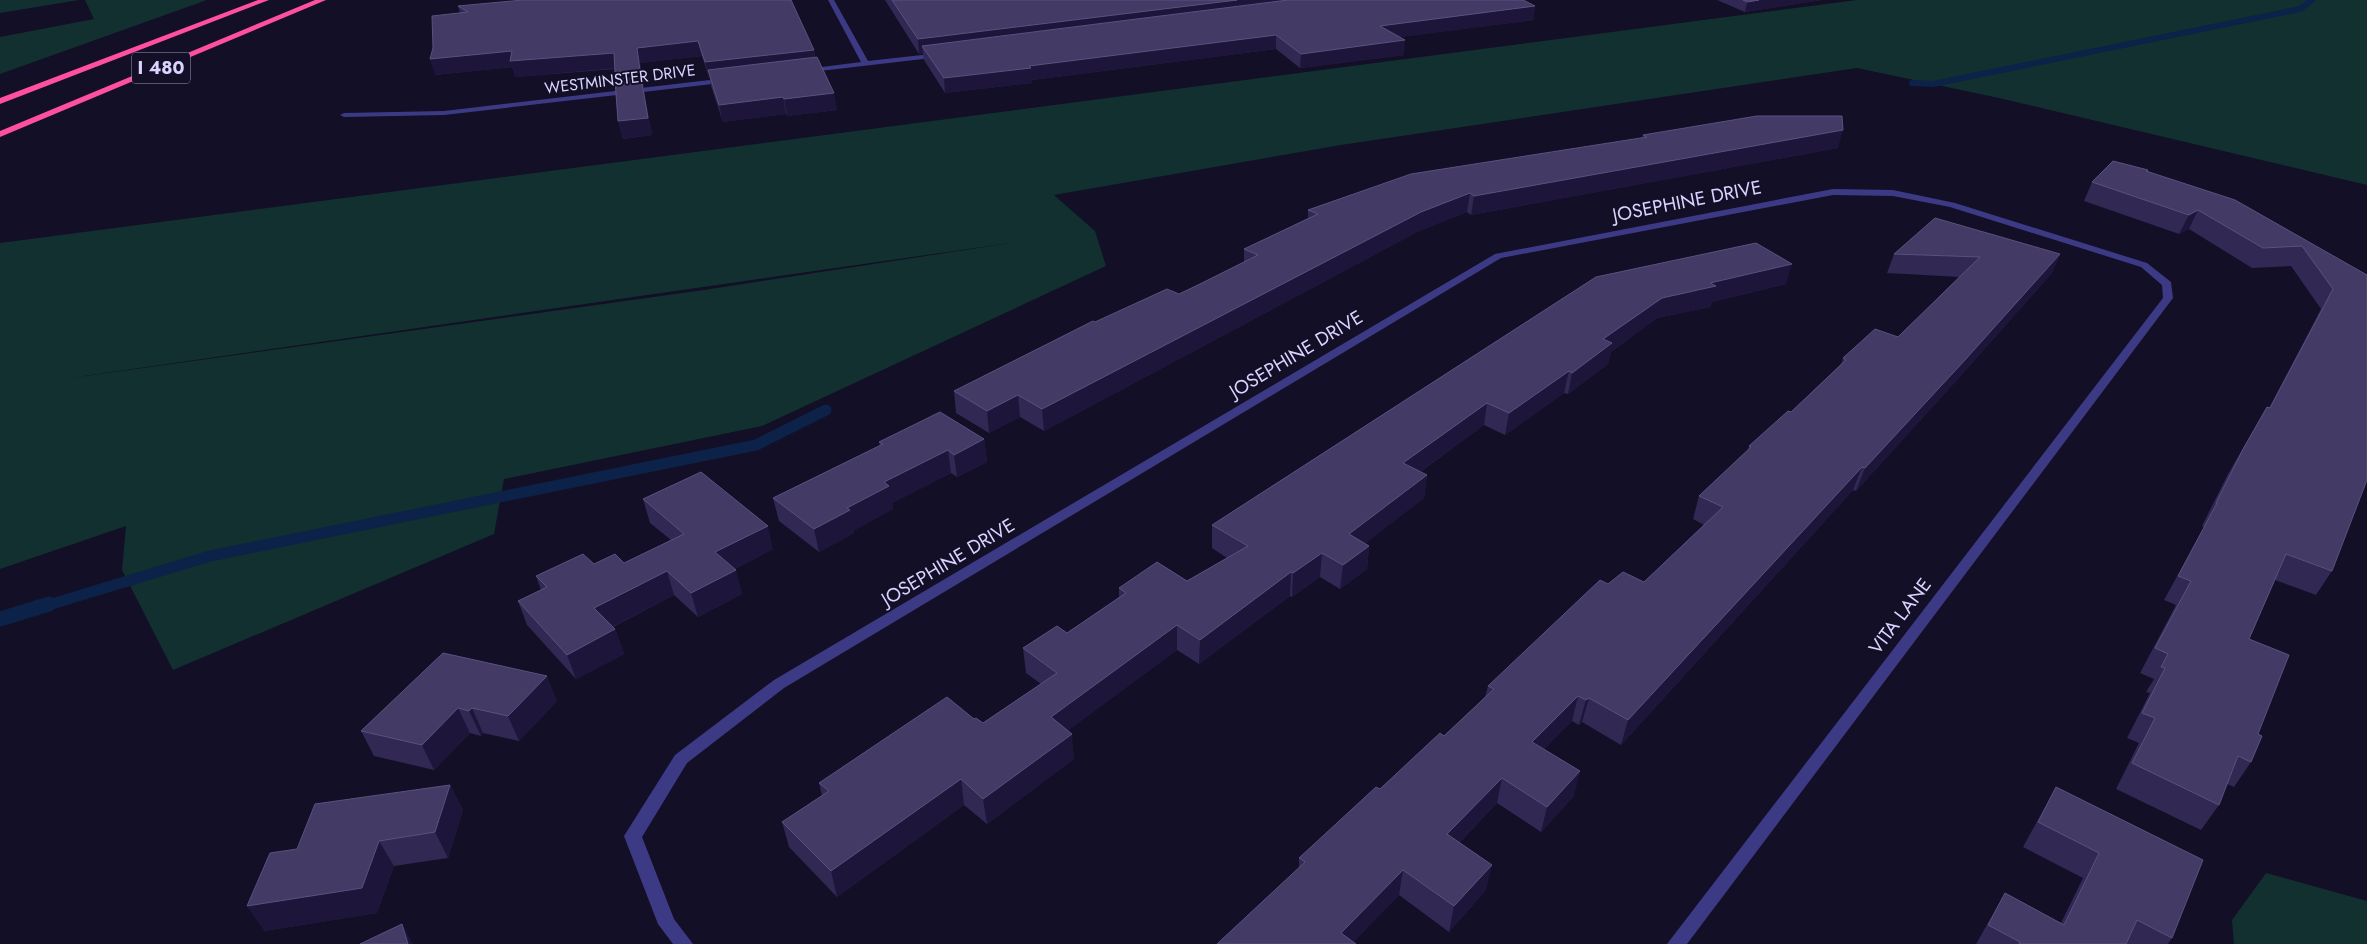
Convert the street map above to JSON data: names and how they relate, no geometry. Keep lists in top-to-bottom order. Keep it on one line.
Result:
{"streets":{"highway":["I 480"],"street":["WESTMINSTER DRIVE","JOSEPHINE DRIVE","VITA LANE"]},"crossings":[["JOSEPHINE DRIVE","VITA LANE"]]}
